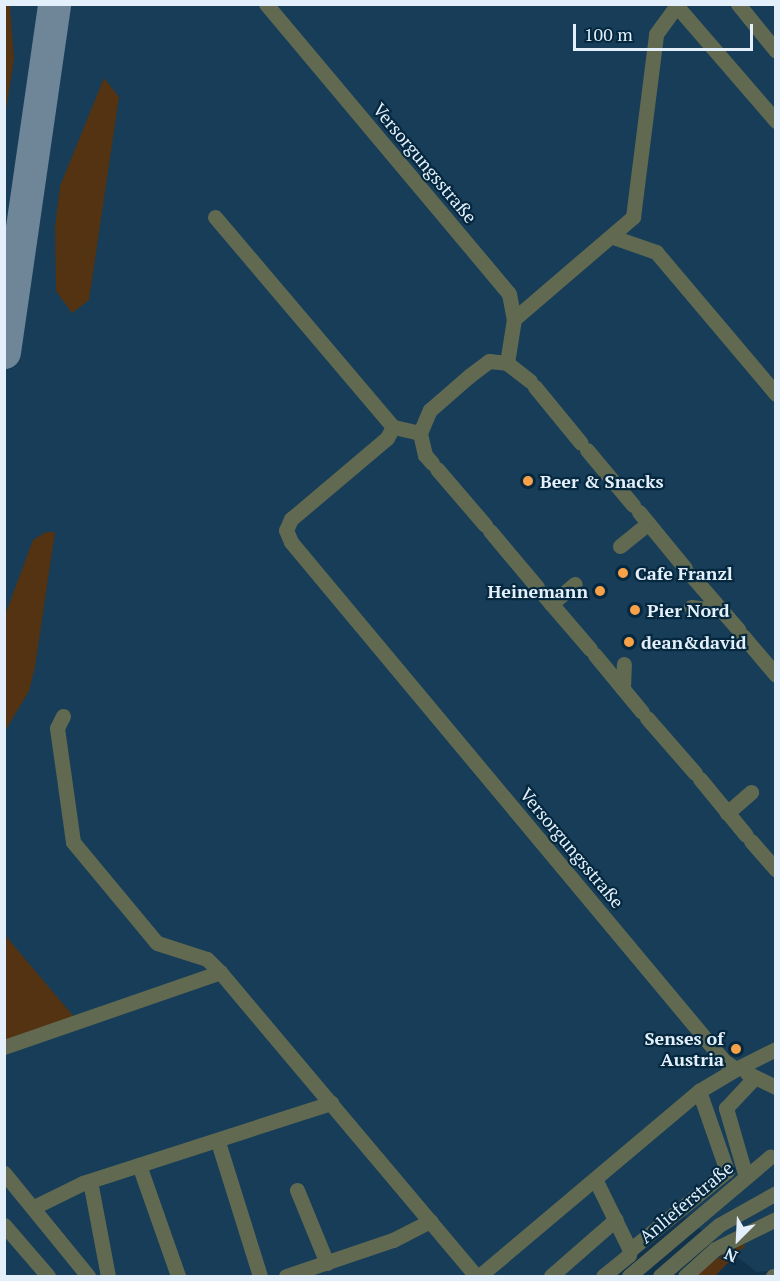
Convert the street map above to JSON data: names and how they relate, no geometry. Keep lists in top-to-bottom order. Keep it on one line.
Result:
{"streets":{"street":["Versorgungsstraße","Anlieferstraße"]},"places":["Beer & Snacks","Cafe Franzl","Heinemann","Pier Nord","dean&david","Senses of Austria"],"scale_bar":"100 m","north":"bottom left"}
